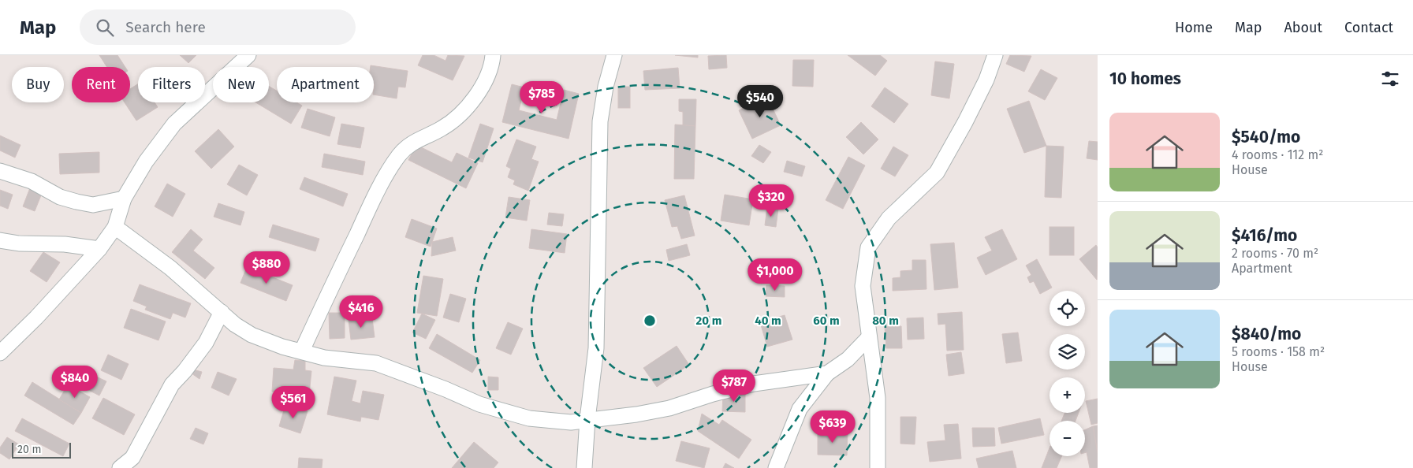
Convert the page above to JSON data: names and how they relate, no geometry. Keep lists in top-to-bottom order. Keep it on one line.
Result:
{"scale_bar":"20 m","page":{"header":"Map","search":"Search here","nav":["Home","Map","About","Contact"],"heading":"10 homes","chip":["Buy","Rent","Filters","New","Apartment"],"price":["$785","$540","$320","$880","$1,000","$416","$840","$787","$561","$639"],"list":[{"name":"$540/mo","note":"4 rooms · 112 m² · House"},{"name":"$416/mo","note":"2 rooms · 70 m² · Apartment"},{"name":"$840/mo","note":"5 rooms · 158 m² · House"}],"map_buttons":["+","−"],"scale":"20 m"},"rings":["20 m","40 m","60 m","80 m"]}
